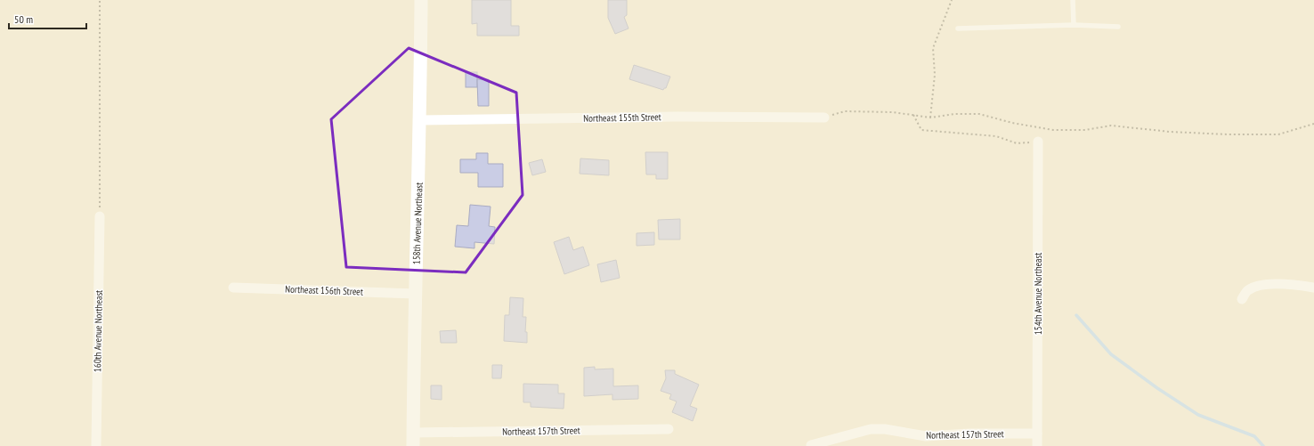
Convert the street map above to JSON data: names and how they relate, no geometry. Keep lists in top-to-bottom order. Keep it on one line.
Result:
{"streets":{"street":["Northeast 155th Street","158th Avenue Northeast","Northeast 156th Street","154th Avenue Northeast","160th Avenue Northeast","Northeast 157th Street"]},"crossings":[["Northeast 155th Street","158th Avenue Northeast"],["158th Avenue Northeast","Northeast 156th Street"],["158th Avenue Northeast","Northeast 157th Street"],["154th Avenue Northeast","Northeast 157th Street"]],"scale_bar":"50 m"}
